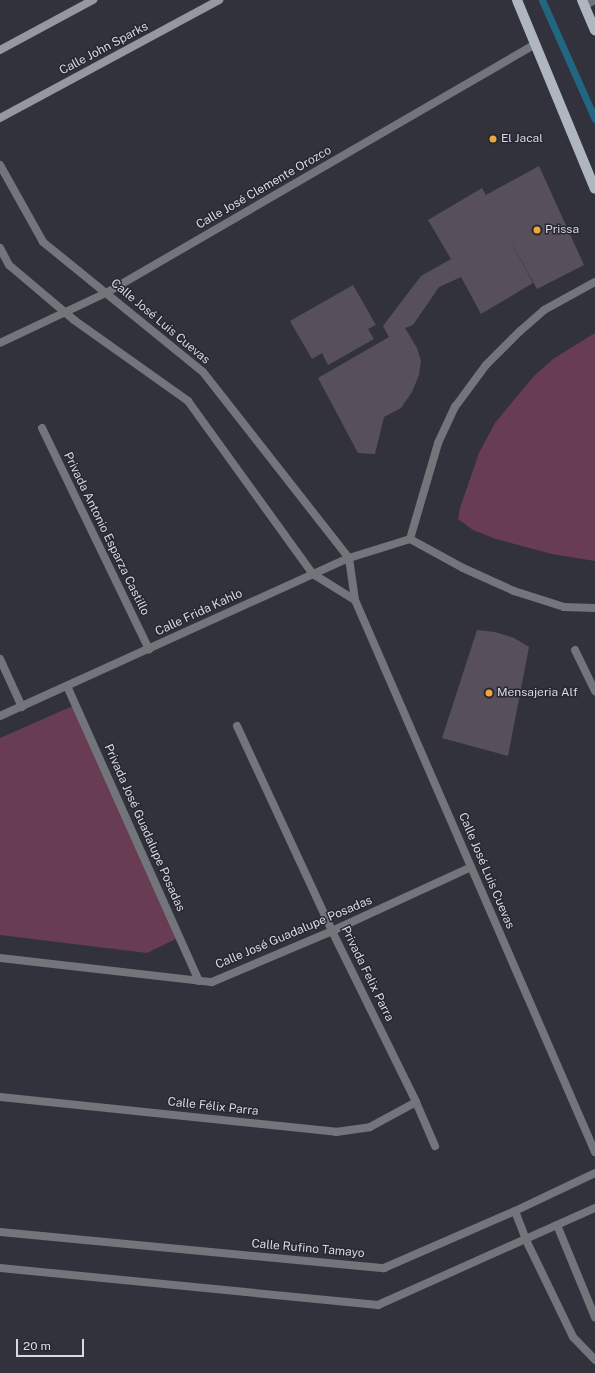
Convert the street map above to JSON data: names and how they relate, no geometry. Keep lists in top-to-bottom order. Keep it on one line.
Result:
{"streets":{"main road":["Calle John Sparks"],"street":["Calle José Clemente Orozco","Calle José Luis Cuevas","Privada Antonio Esparza Castillo","Calle Frida Kahlo","Privada José Guadalupe Posadas","Calle José Guadalupe Posadas","Privada Felix Parra","Calle Félix Parra","Calle Rufino Tamayo"]},"crossings":[["Calle José Clemente Orozco","Calle José Luis Cuevas"],["Calle José Luis Cuevas","Calle Frida Kahlo"],["Calle José Luis Cuevas","Calle José Guadalupe Posadas"],["Privada Antonio Esparza Castillo","Calle Frida Kahlo"],["Calle Frida Kahlo","Privada José Guadalupe Posadas"],["Privada José Guadalupe Posadas","Calle José Guadalupe Posadas"],["Calle José Guadalupe Posadas","Privada Felix Parra"],["Privada Felix Parra","Calle Félix Parra"]],"places":["El Jacal","Prissa","Mensajeria Alf"],"scale_bar":"20 m"}
